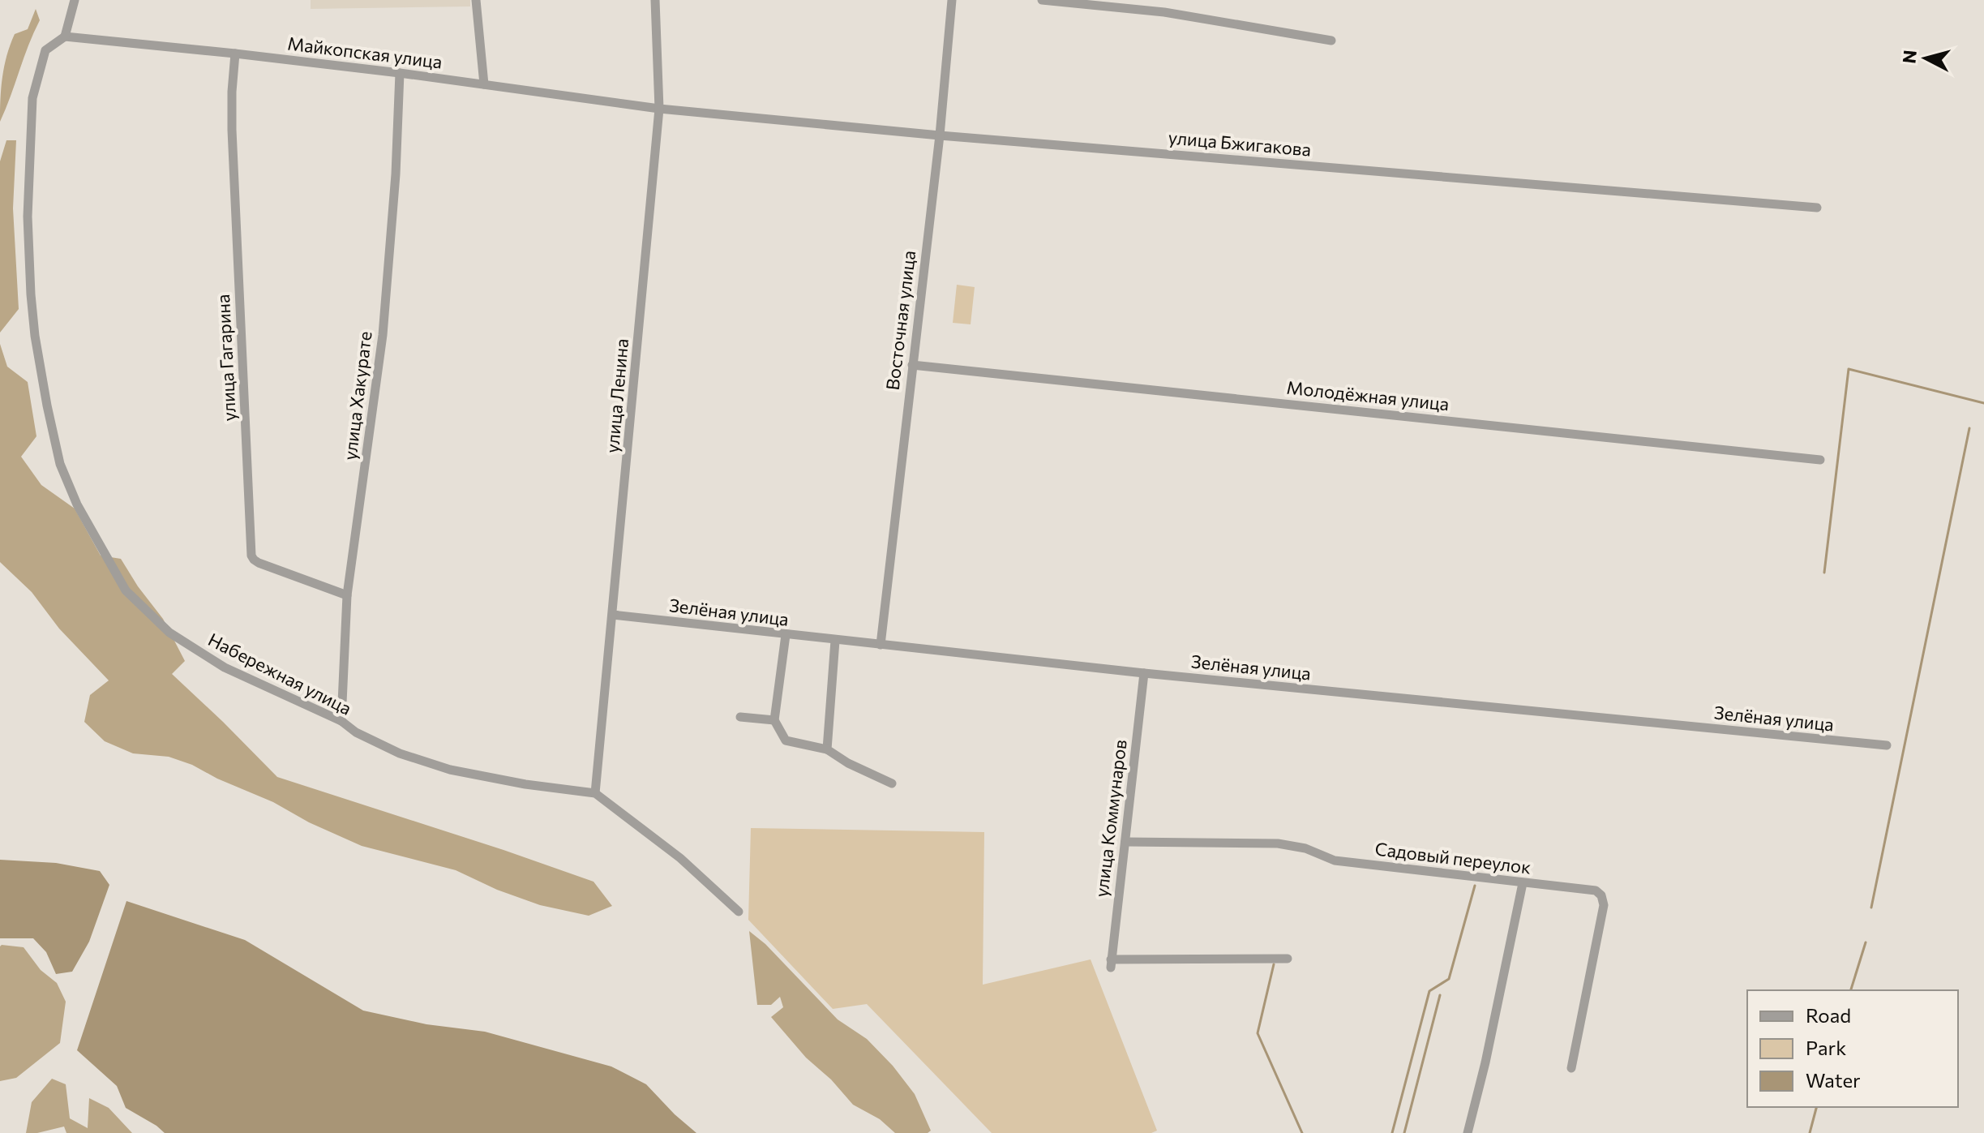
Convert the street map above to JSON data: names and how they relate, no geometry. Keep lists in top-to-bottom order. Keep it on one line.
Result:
{"streets":{"street":["Майкопская улица","улица Бжигакова","Восточная улица","улица Гагарина","улица Хакурате","улица Ленина","Молодёжная улица","Зелёная улица","Набережная улица","улица Коммунаров","Садовый переулок"]},"crossings":[["Майкопская улица","улица Бжигакова"],["Майкопская улица","улица Гагарина"],["Майкопская улица","улица Хакурате"],["Майкопская улица","улица Ленина"],["Майкопская улица","Набережная улица"],["улица Бжигакова","Восточная улица"],["улица Бжигакова","улица Ленина"],["Восточная улица","Молодёжная улица"],["Восточная улица","Зелёная улица"],["улица Гагарина","улица Хакурате"],["улица Хакурате","Набережная улица"],["улица Ленина","Зелёная улица"],["улица Ленина","Набережная улица"],["Зелёная улица","улица Коммунаров"],["улица Коммунаров","Садовый переулок"]],"legend":["Road","Park","Water"],"north":"left"}
